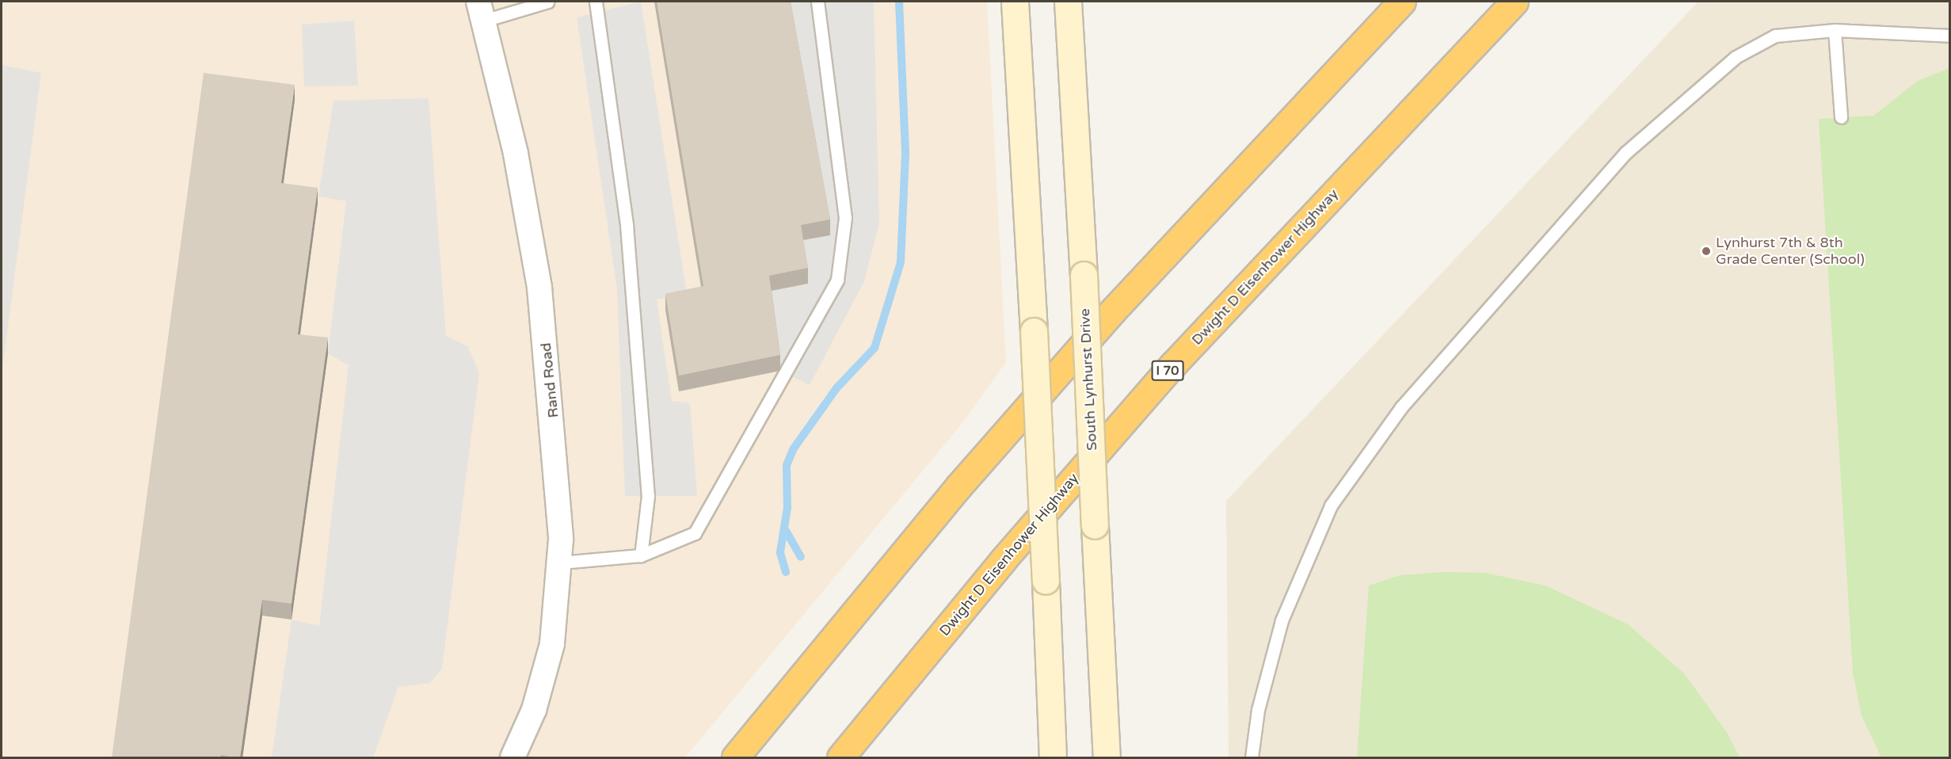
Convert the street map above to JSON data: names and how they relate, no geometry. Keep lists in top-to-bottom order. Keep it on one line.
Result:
{"streets":{"highway":["Dwight D Eisenhower Highway","I 70"],"main road":["South Lynhurst Drive"],"street":["Rand Road"]},"places":["Lynhurst 7th & 8th Grade Center (School)"]}
